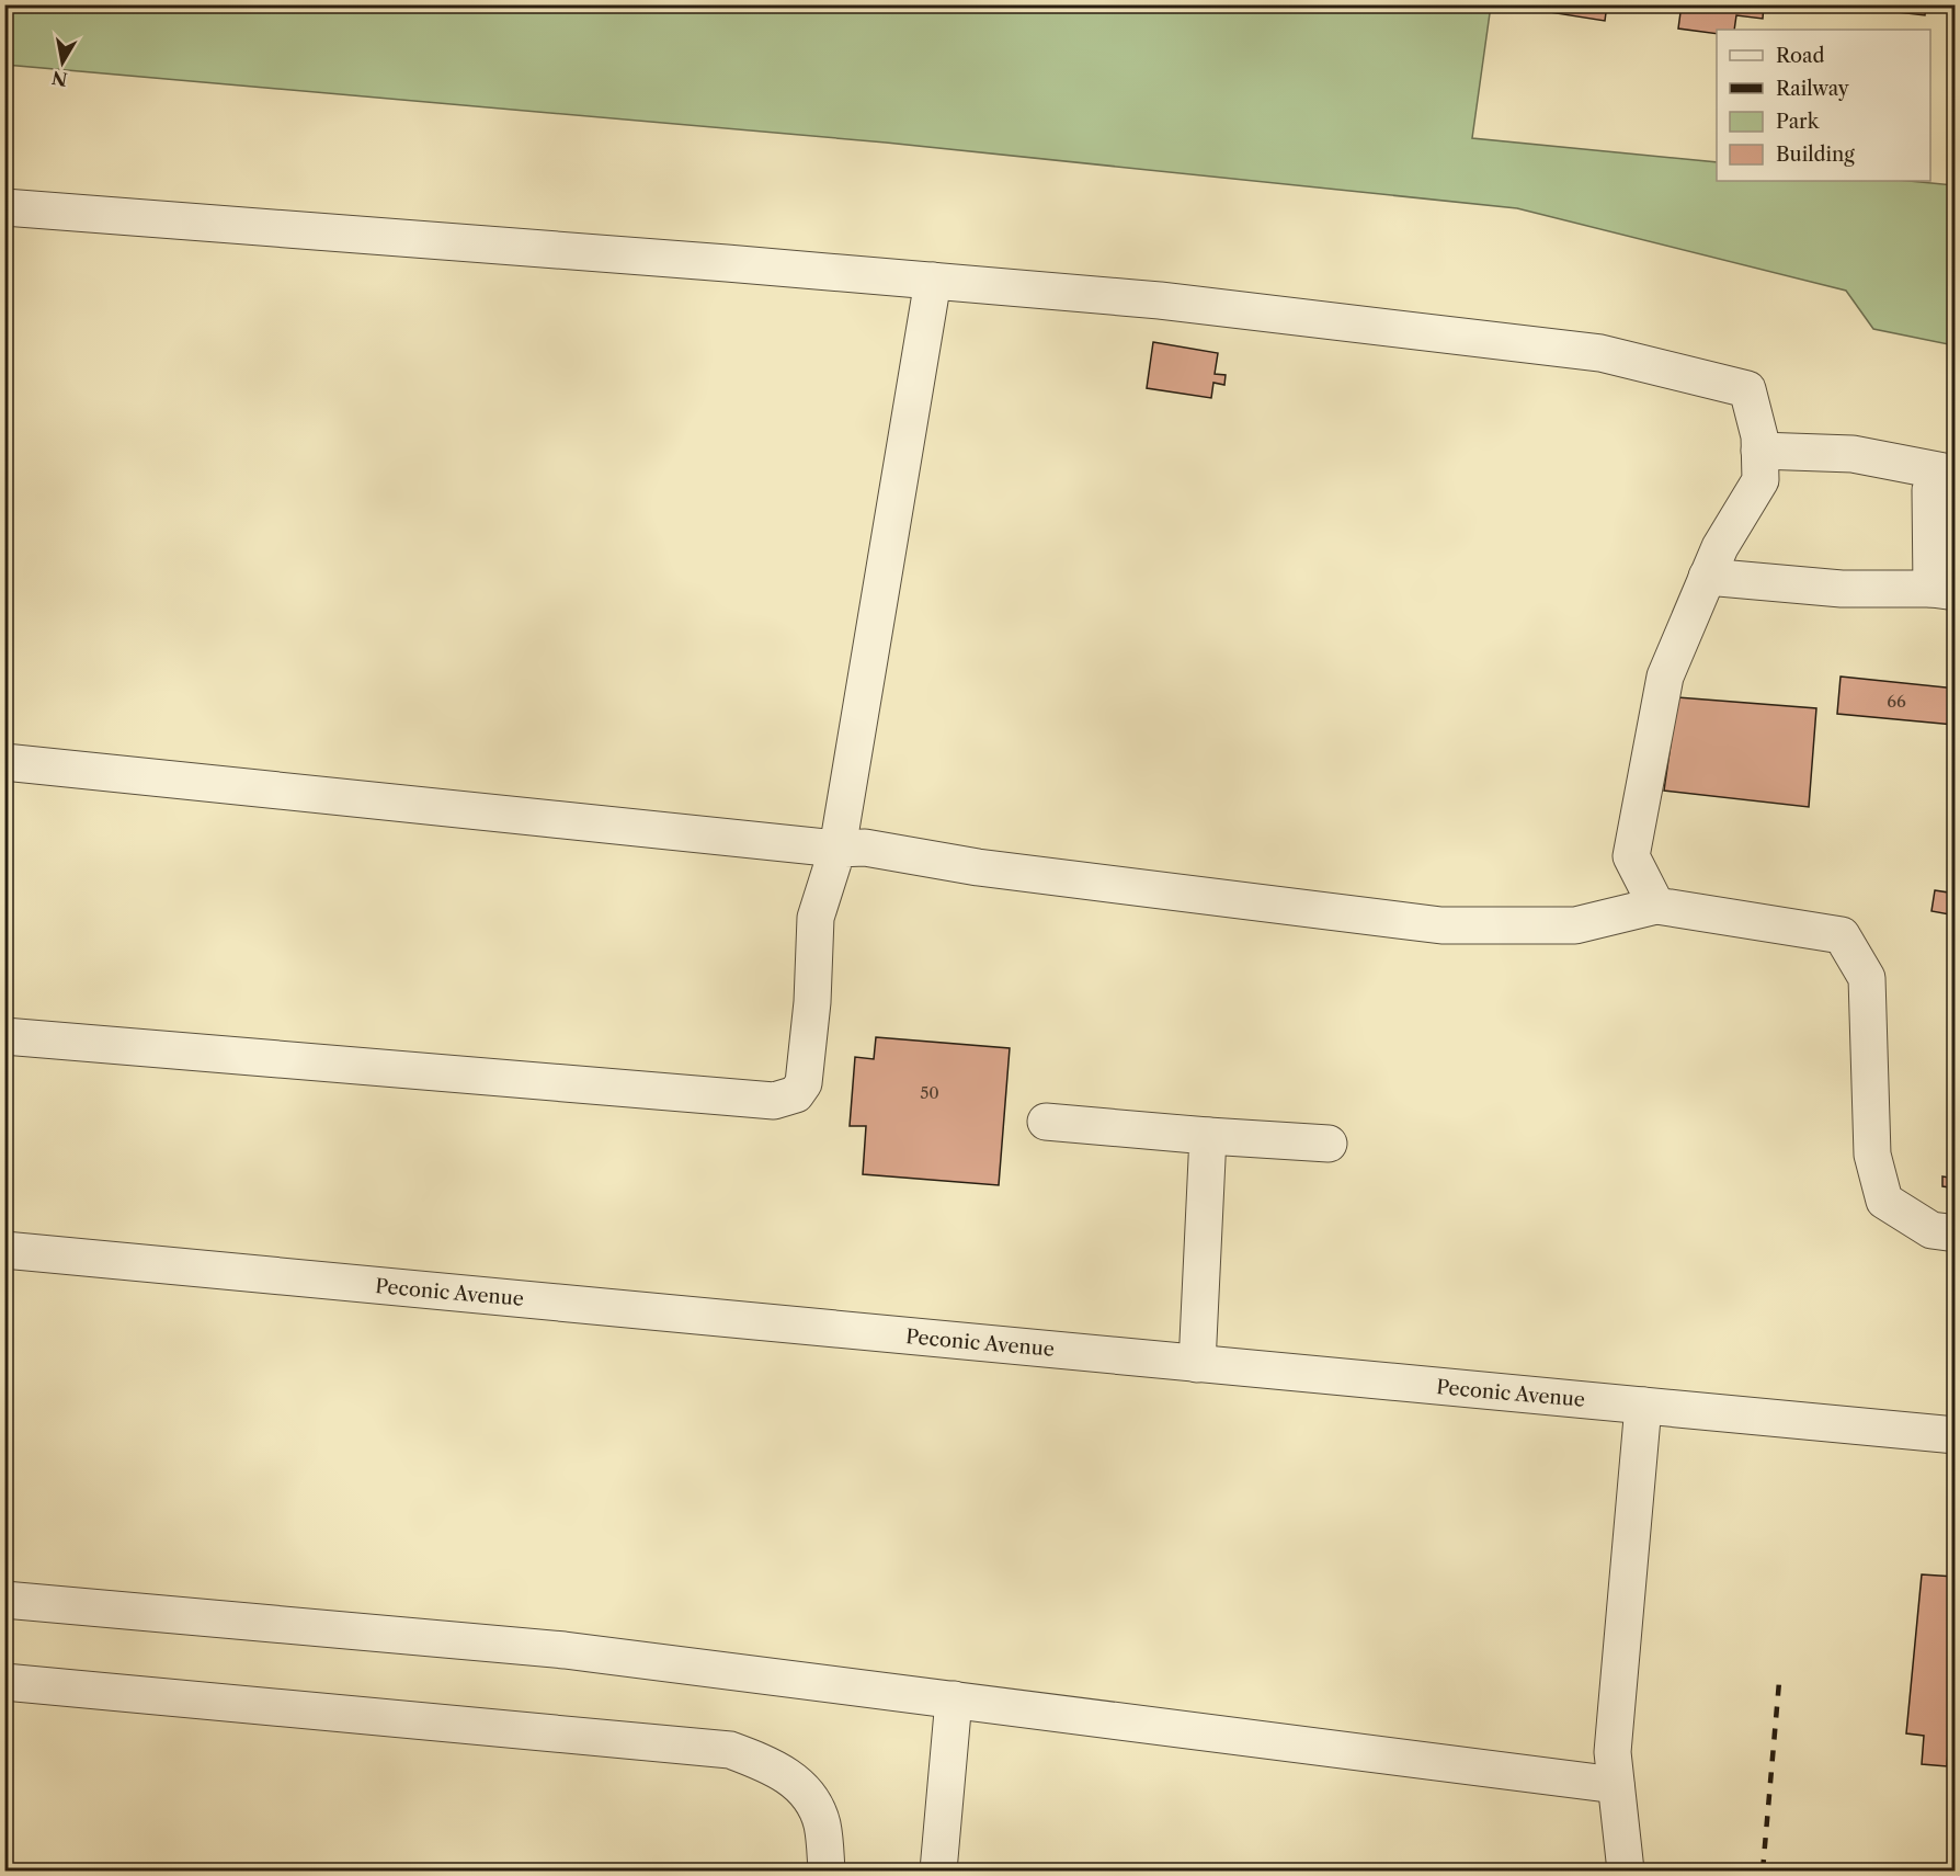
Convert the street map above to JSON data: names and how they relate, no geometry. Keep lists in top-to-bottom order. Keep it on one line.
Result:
{"streets":{"street":["Peconic Avenue"]},"house_numbers":["66","50"],"legend":["Road","Railway","Park","Building"],"north":"bottom"}
